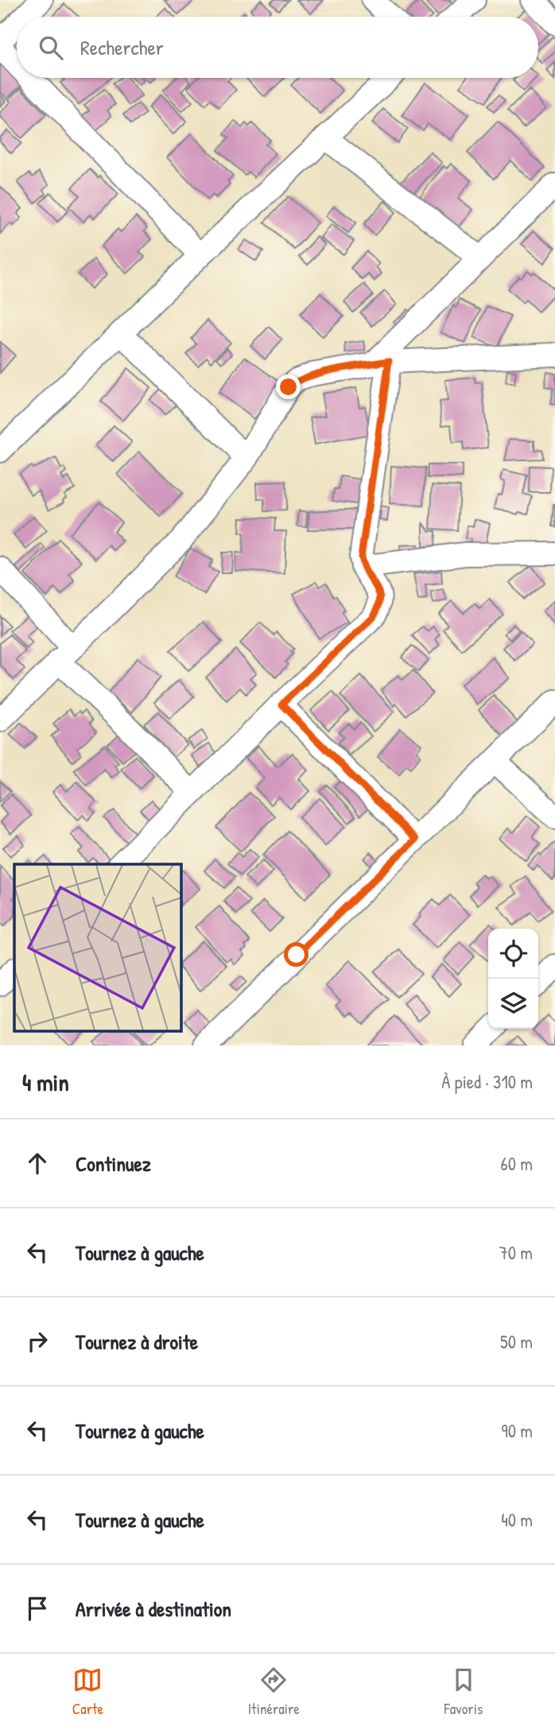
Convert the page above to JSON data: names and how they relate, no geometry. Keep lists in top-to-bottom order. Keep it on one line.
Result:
{"page":{"search":"Rechercher","heading":["4 min","À pied · 310 m"],"list":[["Continuez","60 m"],["Tournez à gauche","70 m"],["Tournez à droite","50 m"],["Tournez à gauche","90 m"],["Tournez à gauche","40 m"],"Arrivée à destination"],"nav":["Carte","Itinéraire","Favoris"]}}
